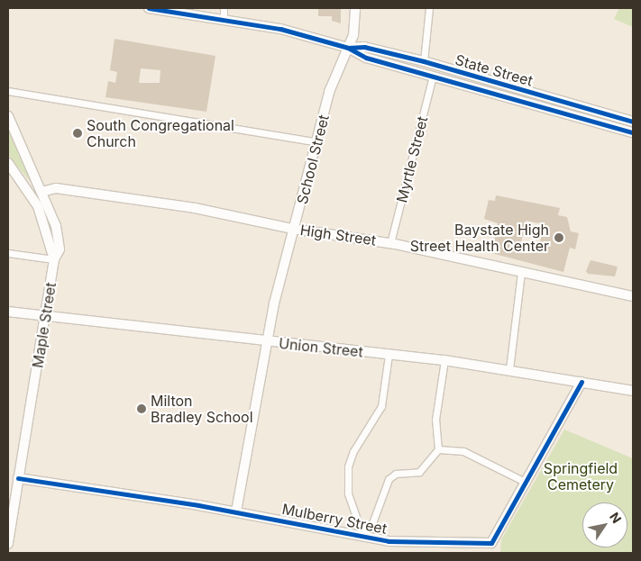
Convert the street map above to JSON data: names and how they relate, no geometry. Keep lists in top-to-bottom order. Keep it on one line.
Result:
{"streets":{"street":["State Street","School Street","Myrtle Street","High Street","Maple Street","Union Street","Mulberry Street"]},"crossings":[["State Street","School Street"],["State Street","Myrtle Street"],["School Street","High Street"],["School Street","Union Street"],["School Street","Mulberry Street"],["Myrtle Street","High Street"],["High Street","Maple Street"],["Maple Street","Union Street"],["Maple Street","Mulberry Street"],["Union Street","Mulberry Street"]],"parks":["Springfield Cemetery"],"places":["South Congregational Church","Baystate High Street Health Center","Milton Bradley School"],"north":"top right"}
